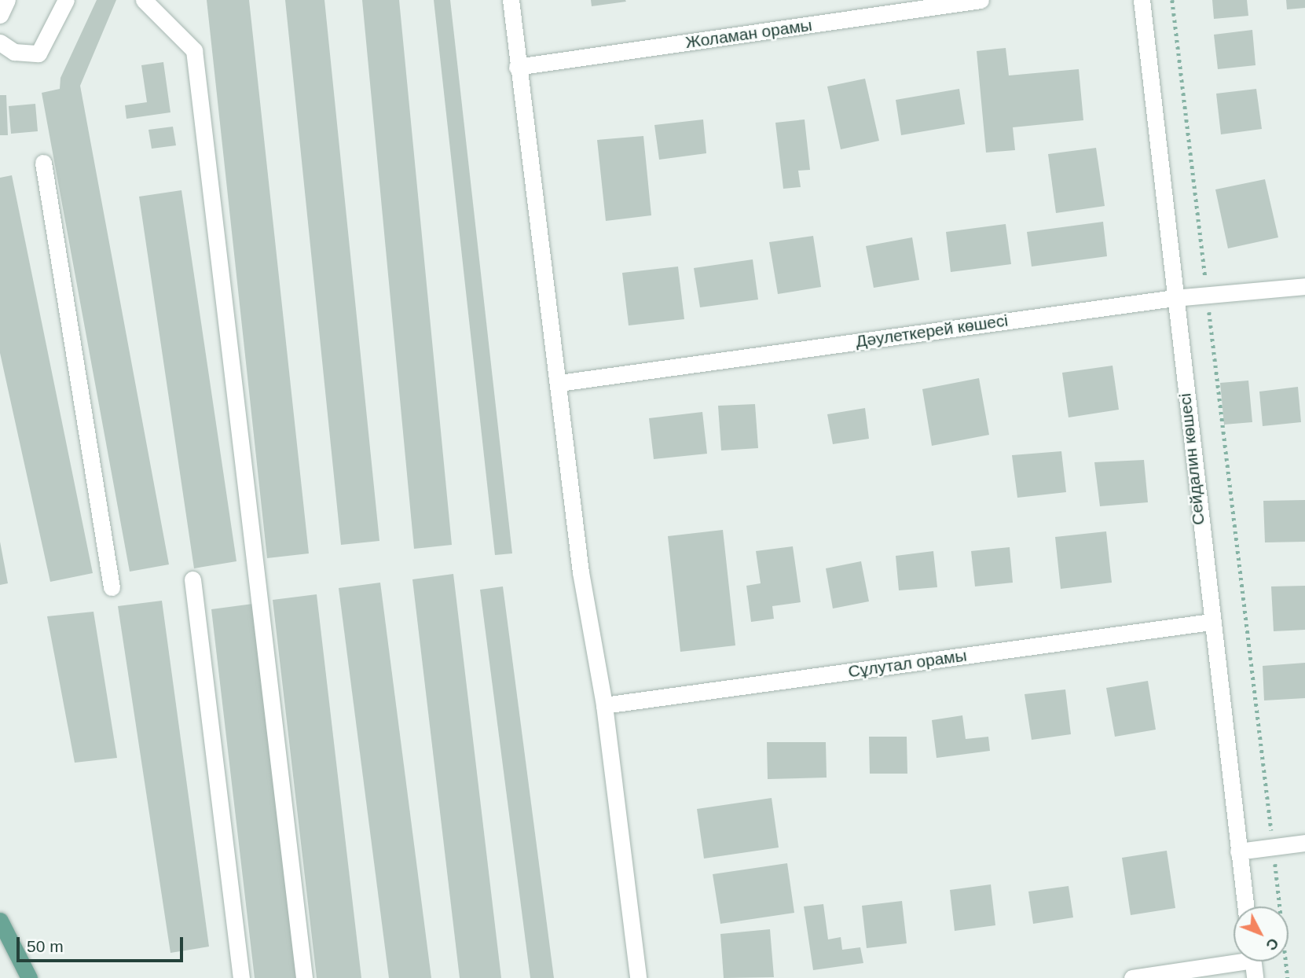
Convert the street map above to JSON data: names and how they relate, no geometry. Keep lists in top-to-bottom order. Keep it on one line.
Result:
{"streets":{"street":["Жоламан орамы","Дәулеткерей көшесі","Сейдалин көшесі","Сұлутал орамы"]},"crossings":[["Дәулеткерей көшесі","Сейдалин көшесі"],["Сейдалин көшесі","Сұлутал орамы"]],"scale_bar":"50 m","north":"bottom right"}
